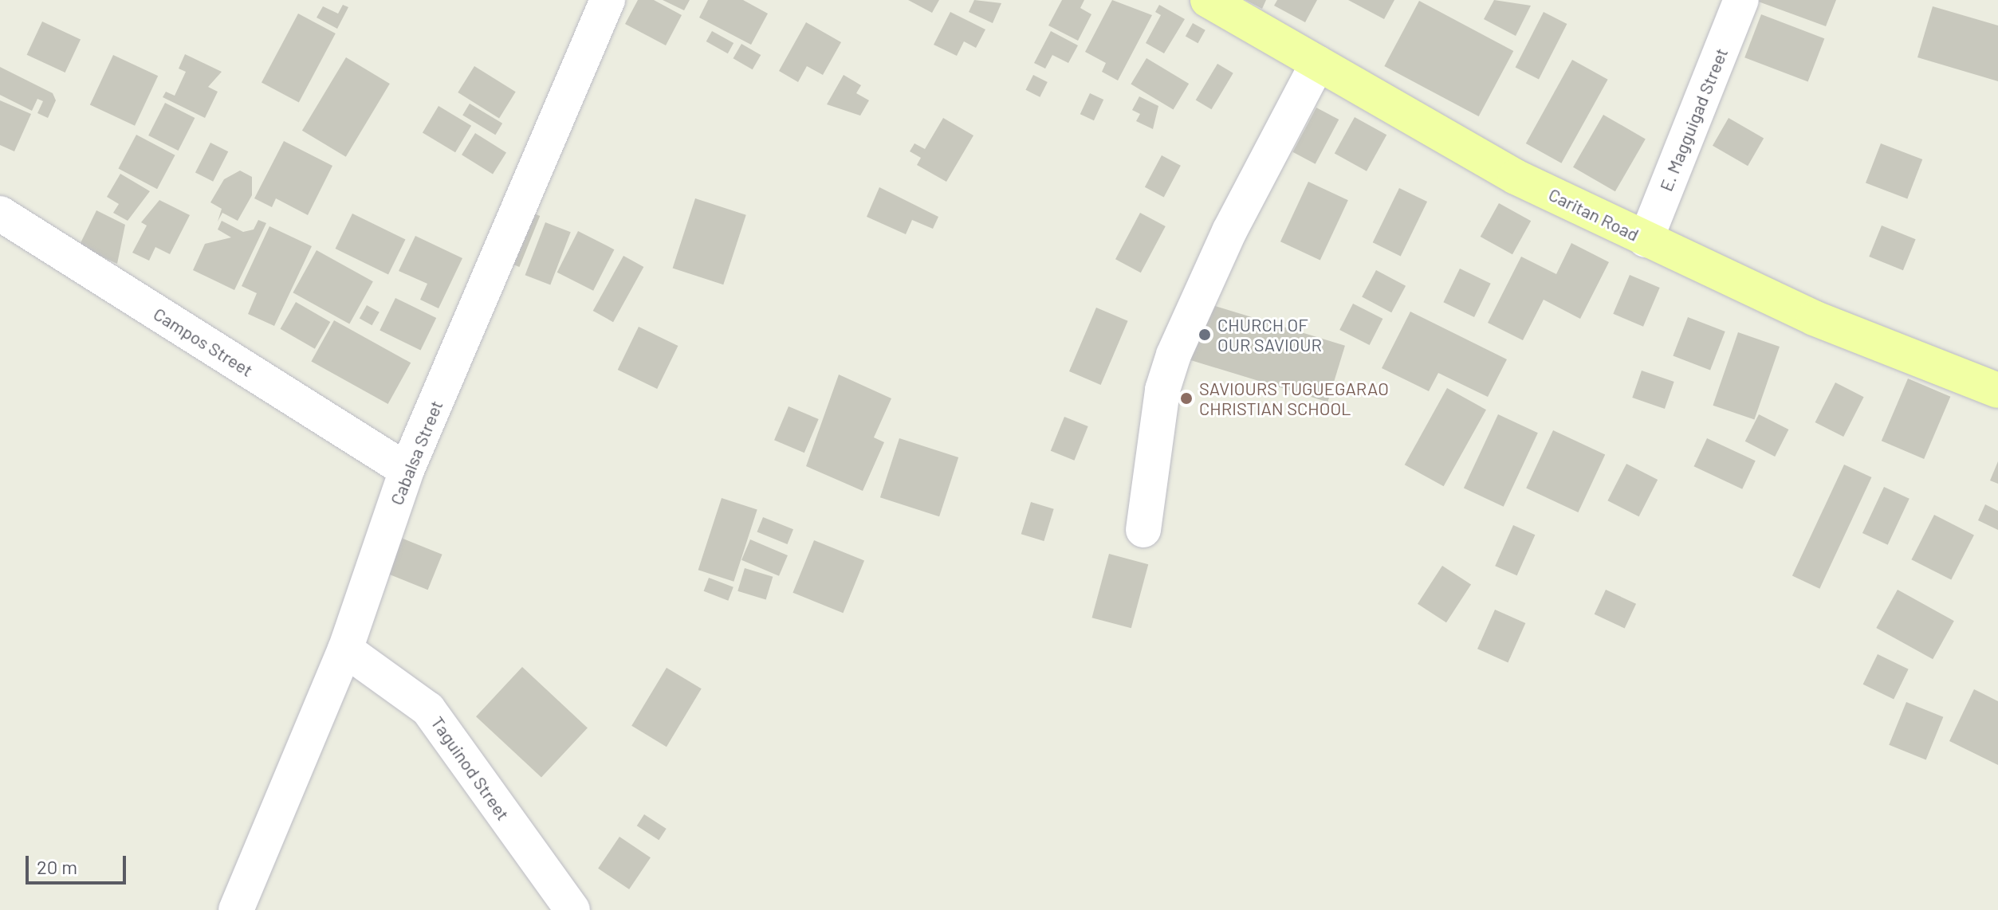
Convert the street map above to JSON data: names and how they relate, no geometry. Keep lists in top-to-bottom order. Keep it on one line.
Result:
{"streets":{"main road":["Caritan Road"],"street":["E. Magguigad Street","Campos Street","Cabalsa Street","Taguinod Street"]},"crossings":[["E. Magguigad Street","Caritan Road"],["Campos Street","Cabalsa Street"],["Cabalsa Street","Taguinod Street"]],"places":["CHURCH OF OUR SAVIOUR","SAVIOURS TUGUEGARAO CHRISTIAN SCHOOL"],"scale_bar":"20 m"}
